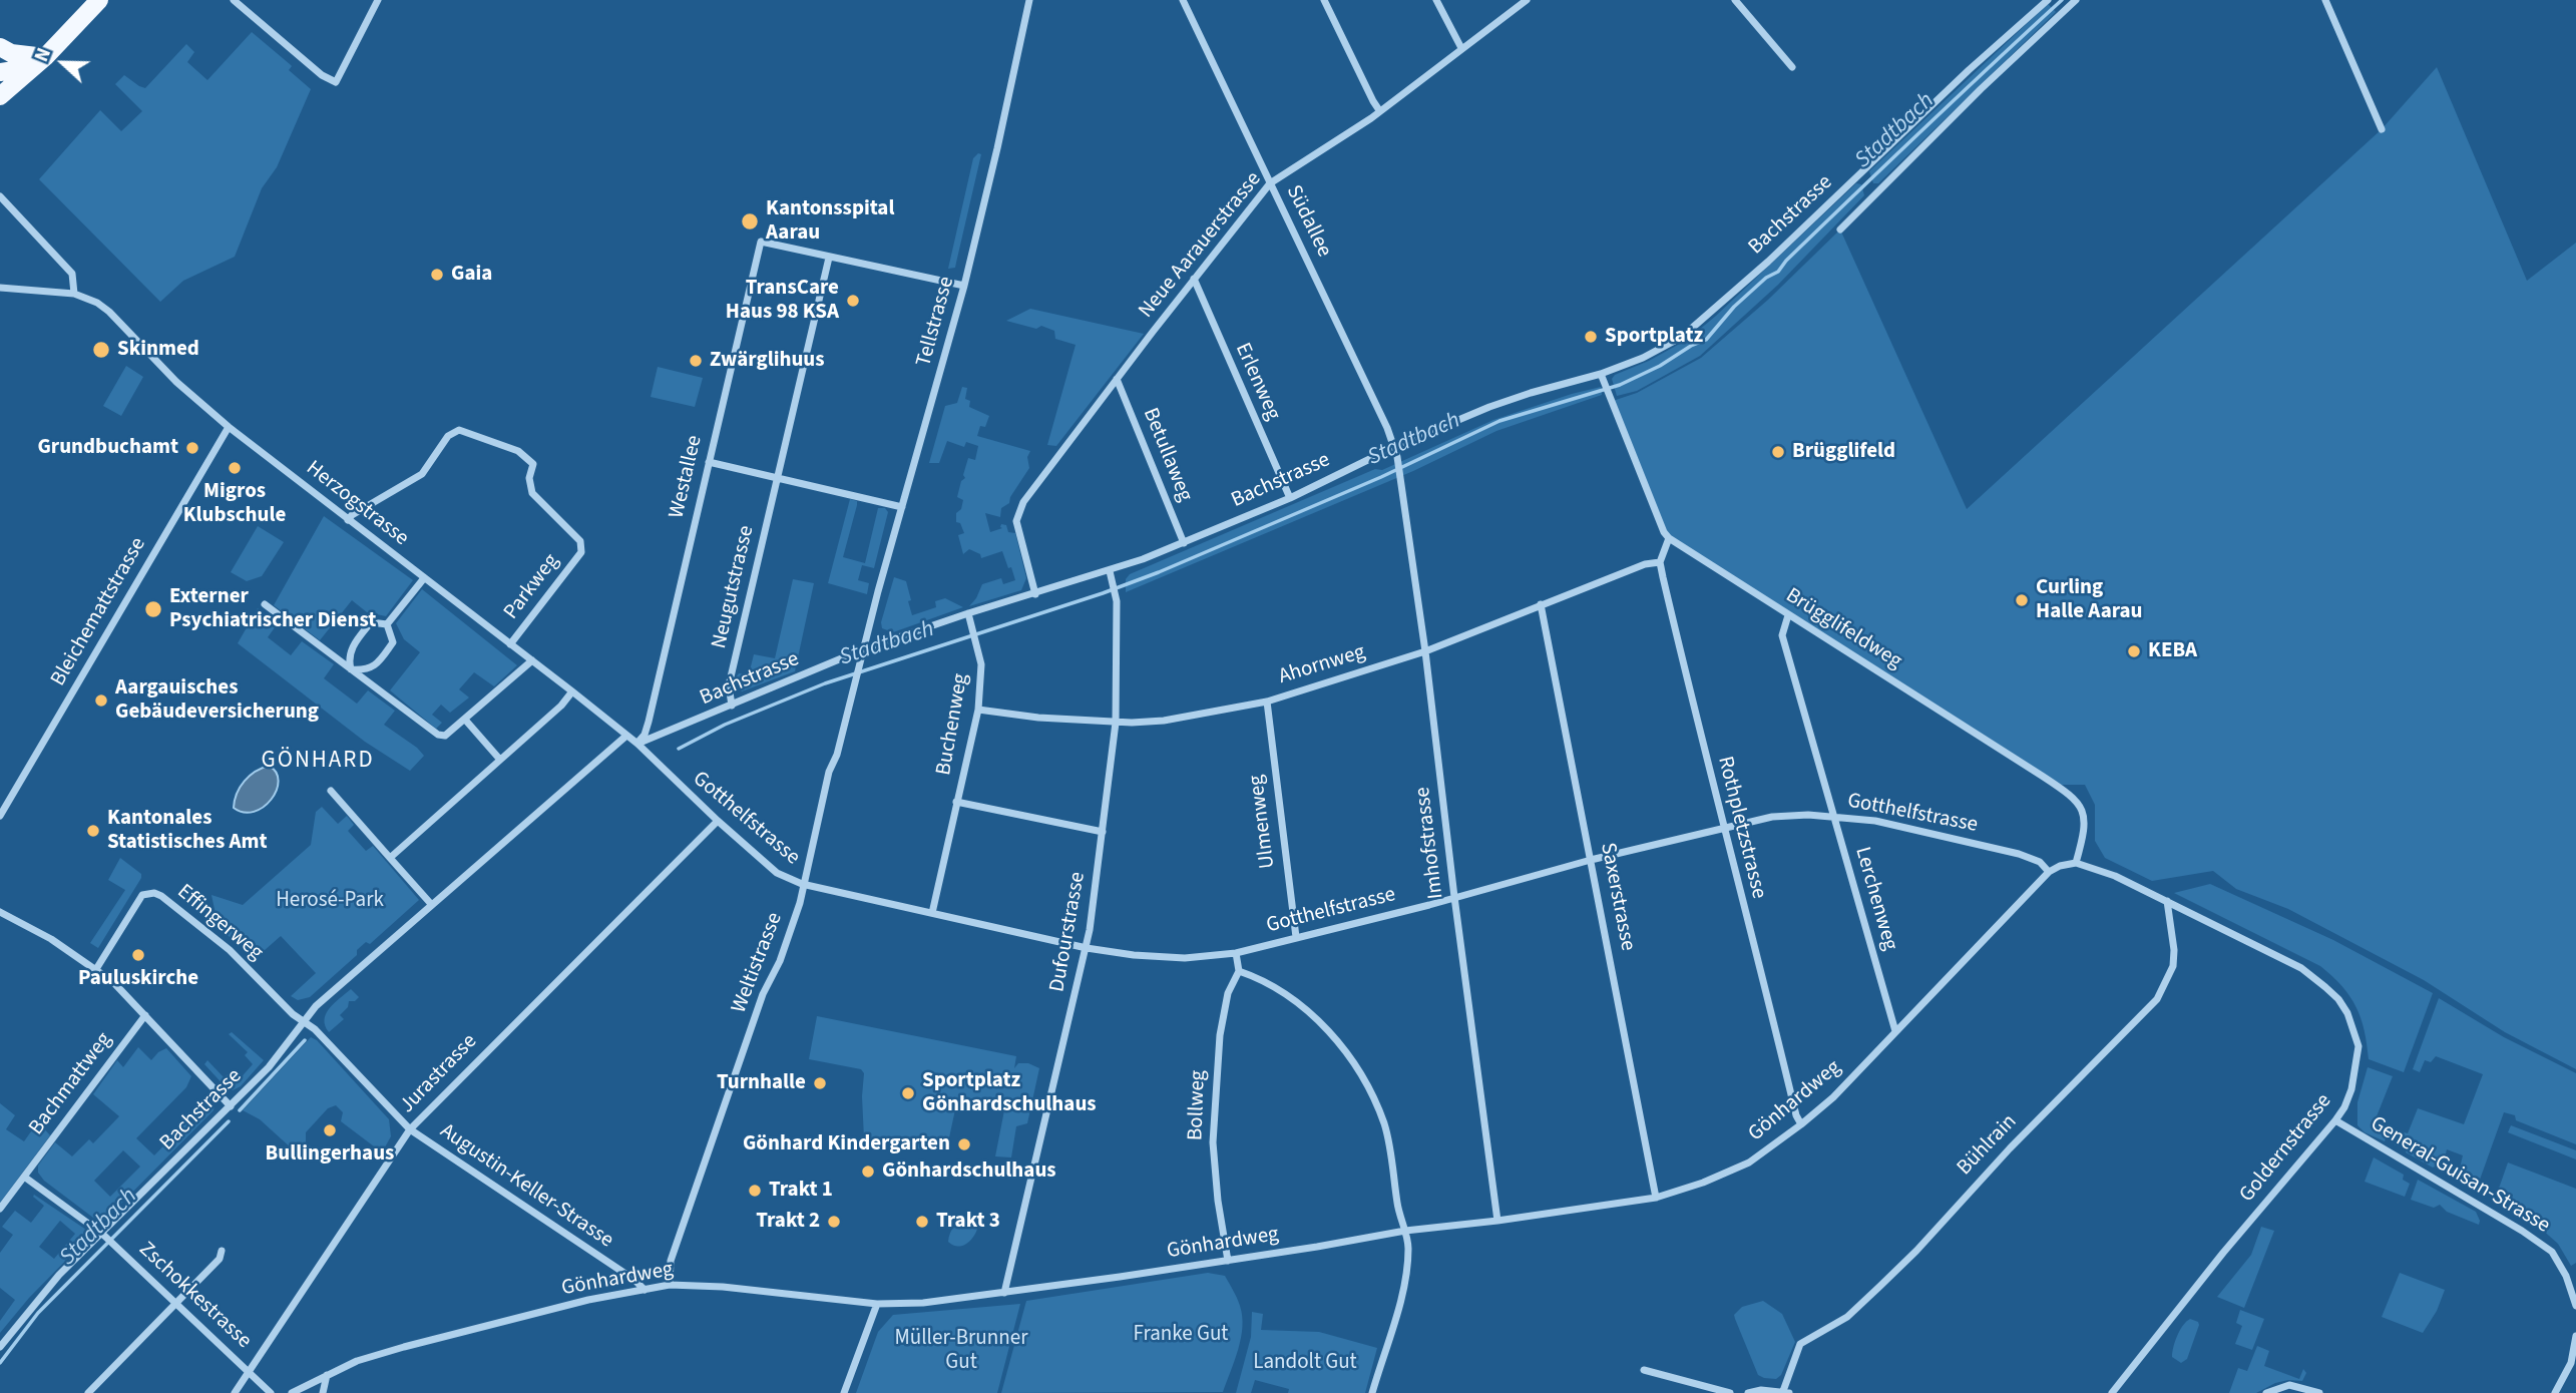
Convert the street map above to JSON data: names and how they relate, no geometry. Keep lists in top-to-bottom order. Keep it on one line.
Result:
{"streets":{"street":["Bachstrasse","Südallee","Neue Aarauerstrasse","Tellstrasse","Erlenweg","Betullaweg","Westallee","Herzogstrasse","Parkweg","Neugutstrasse","Bleichemattstrasse","Brügglifeldweg","Ahornweg","Buchenweg","Gotthelfstrasse","Ulmenweg","Rothpletzstrasse","Imhofstrasse","Saxerstrasse","Lerchenweg","Effingerweg","Dufourstrasse","Weltistrasse","Jurastrasse","Bachmattweg","Gönhardweg","Bollweg","Bühlrain","Goldernstrasse","General-Guisan-Strasse","Augustin-Keller-Strasse","Zschokkestrasse"]},"crossings":[["Bachstrasse","Südallee"],["Bachstrasse","Neue Aarauerstrasse"],["Bachstrasse","Tellstrasse"],["Bachstrasse","Erlenweg"],["Bachstrasse","Betullaweg"],["Bachstrasse","Westallee"],["Bachstrasse","Herzogstrasse"],["Bachstrasse","Neugutstrasse"],["Bachstrasse","Buchenweg"],["Bachstrasse","Gotthelfstrasse"],["Bachstrasse","Effingerweg"],["Bachstrasse","Dufourstrasse"],["Bachstrasse","Weltistrasse"],["Bachstrasse","Augustin-Keller-Strasse"],["Bachstrasse","Zschokkestrasse"],["Südallee","Neue Aarauerstrasse"],["Südallee","Imhofstrasse"],["Neue Aarauerstrasse","Erlenweg"],["Neue Aarauerstrasse","Betullaweg"],["Tellstrasse","Weltistrasse"],["Westallee","Herzogstrasse"],["Westallee","Neugutstrasse"],["Westallee","Gotthelfstrasse"],["Herzogstrasse","Parkweg"],["Herzogstrasse","Bleichemattstrasse"],["Herzogstrasse","Gotthelfstrasse"],["Brügglifeldweg","Lerchenweg"],["Brügglifeldweg","Goldernstrasse"],["Ahornweg","Buchenweg"],["Ahornweg","Ulmenweg"],["Ahornweg","Rothpletzstrasse"],["Ahornweg","Imhofstrasse"],["Ahornweg","Saxerstrasse"],["Ahornweg","Dufourstrasse"],["Buchenweg","Gotthelfstrasse"],["Buchenweg","Dufourstrasse"],["Gotthelfstrasse","Ulmenweg"],["Gotthelfstrasse","Rothpletzstrasse"],["Gotthelfstrasse","Imhofstrasse"],["Gotthelfstrasse","Saxerstrasse"],["Gotthelfstrasse","Lerchenweg"],["Gotthelfstrasse","Dufourstrasse"],["Gotthelfstrasse","Weltistrasse"],["Gotthelfstrasse","Jurastrasse"],["Gotthelfstrasse","Gönhardweg"],["Rothpletzstrasse","Gönhardweg"],["Imhofstrasse","Gönhardweg"],["Saxerstrasse","Gönhardweg"],["Lerchenweg","Gönhardweg"],["Effingerweg","Augustin-Keller-Strasse"],["Dufourstrasse","Gönhardweg"],["Weltistrasse","Gönhardweg"],["Jurastrasse","Augustin-Keller-Strasse"],["Jurastrasse","Zschokkestrasse"],["Bachmattweg","Zschokkestrasse"],["Gönhardweg","Bollweg"],["Gönhardweg","Augustin-Keller-Strasse"],["Bühlrain","Goldernstrasse"],["Goldernstrasse","General-Guisan-Strasse"]],"districts":["GÖNHARD"],"water":["Stadtbach"],"parks":["Herosé-Park","Franke Gut","Müller-Brunner Gut","Landolt Gut"],"places":["Kantonsspital Aarau","Gaia","TransCare Haus 98 KSA","Sportplatz","Skinmed","Zwärglihuus","Grundbuchamt","Brügglifeld","Migros Klubschule","Curling Halle Aarau","Externer Psychiatrischer Dienst","KEBA","Aargauisches Gebäudeversicherung","Kantonales Statistisches Amt","Pauluskirche","Turnhalle","Sportplatz Gönhardschulhaus","Bullingerhaus","Gönhard Kindergarten","Gönhardschulhaus","Trakt 1","Trakt 2","Trakt 3"],"north":"left"}
